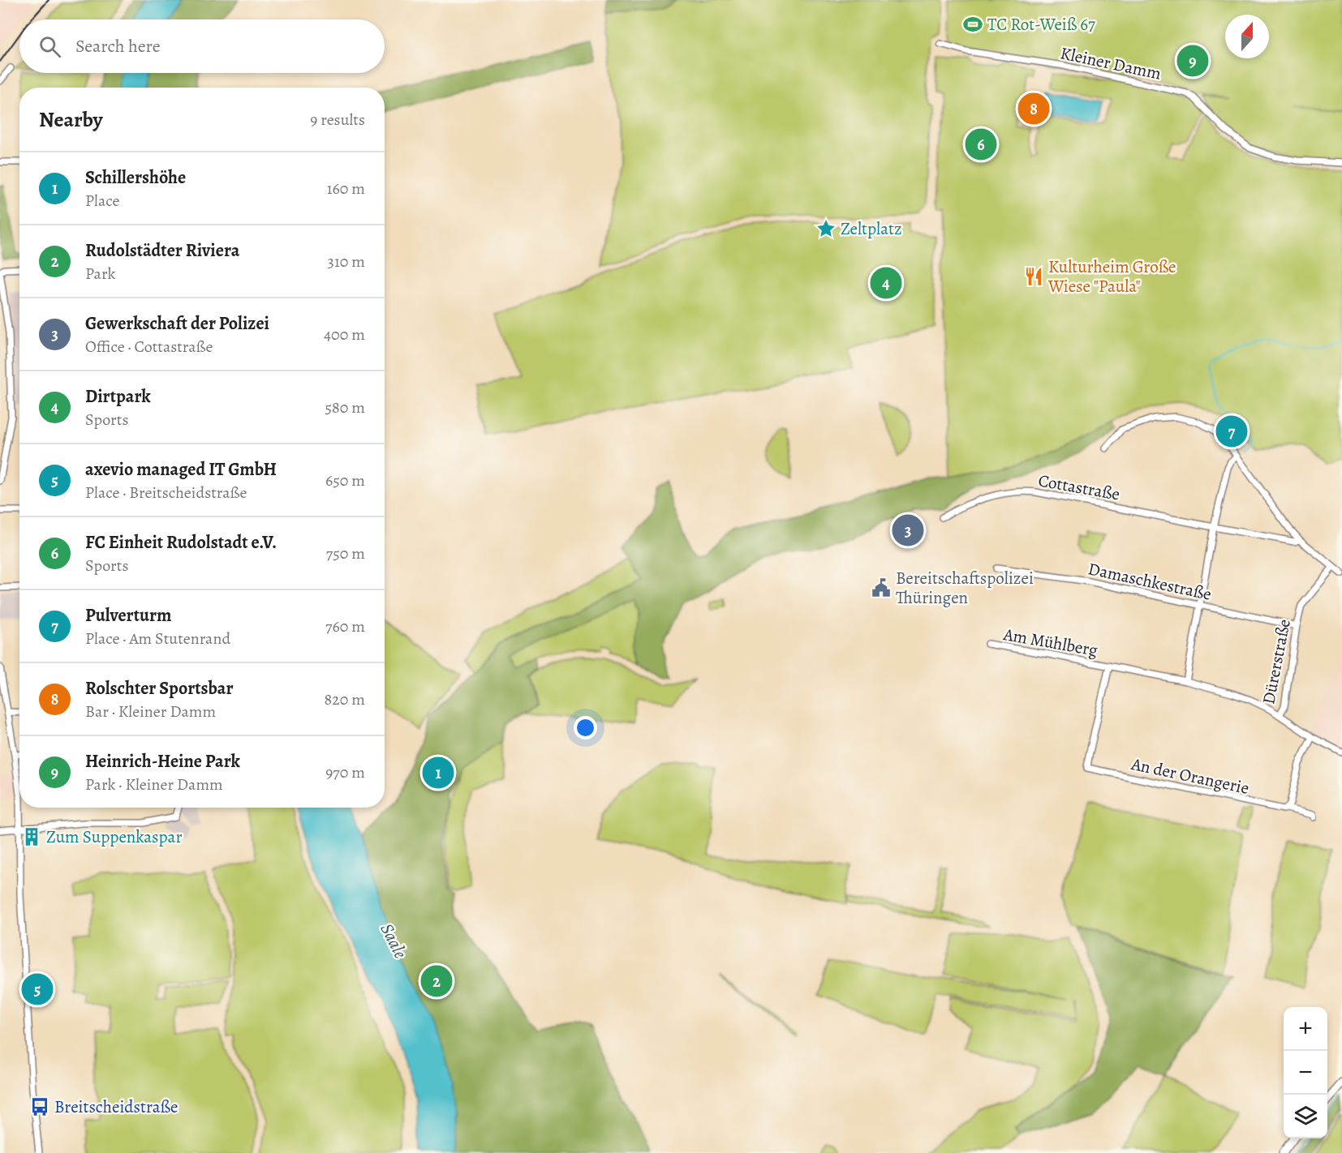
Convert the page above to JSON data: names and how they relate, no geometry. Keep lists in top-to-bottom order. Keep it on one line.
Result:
{"streets":{"street":["Kleiner Damm","Cottastraße","Damaschkestraße","Am Mühlberg","Dürerstraße","An der Orangerie"]},"crossings":[["Damaschkestraße","Dürerstraße"],["Am Mühlberg","Dürerstraße"],["Am Mühlberg","An der Orangerie"]],"water":["Saale"],"places":{"sports":["TC Rot-Weiß 67"],"place":["Zeltplatz"],"restaurant":["Kulturheim Große Wiese \"Paula\""],"public building":["Bereitschaftspolizei Thüringen"],"building":["Zum Suppenkaspar"],"bus stop":["Breitscheidstraße"]},"north":"top","page":{"search":"Search here","pins":["9","8","6","4","7","3","1","2","5"],"heading":["Nearby","9 results"],"list":[{"mark":"1","name":"Schillershöhe","note":"Place","value":"160 m"},{"mark":"2","name":"Rudolstädter Riviera","note":"Park","value":"310 m"},{"mark":"3","name":"Gewerkschaft der Polizei","note":"Office · Cottastraße","value":"400 m"},{"mark":"4","name":"Dirtpark","note":"Sports","value":"580 m"},{"mark":"5","name":"axevio managed IT GmbH","note":"Place · Breitscheidstraße","value":"650 m"},{"mark":"6","name":"FC Einheit Rudolstadt e.V.","note":"Sports","value":"750 m"},{"mark":"7","name":"Pulverturm","note":"Place · Am Stutenrand","value":"760 m"},{"mark":"8","name":"Rolschter Sportsbar","note":"Bar · Kleiner Damm","value":"820 m"},{"mark":"9","name":"Heinrich-Heine Park","note":"Park · Kleiner Damm","value":"970 m"}],"map_buttons":["+","−"]}}
